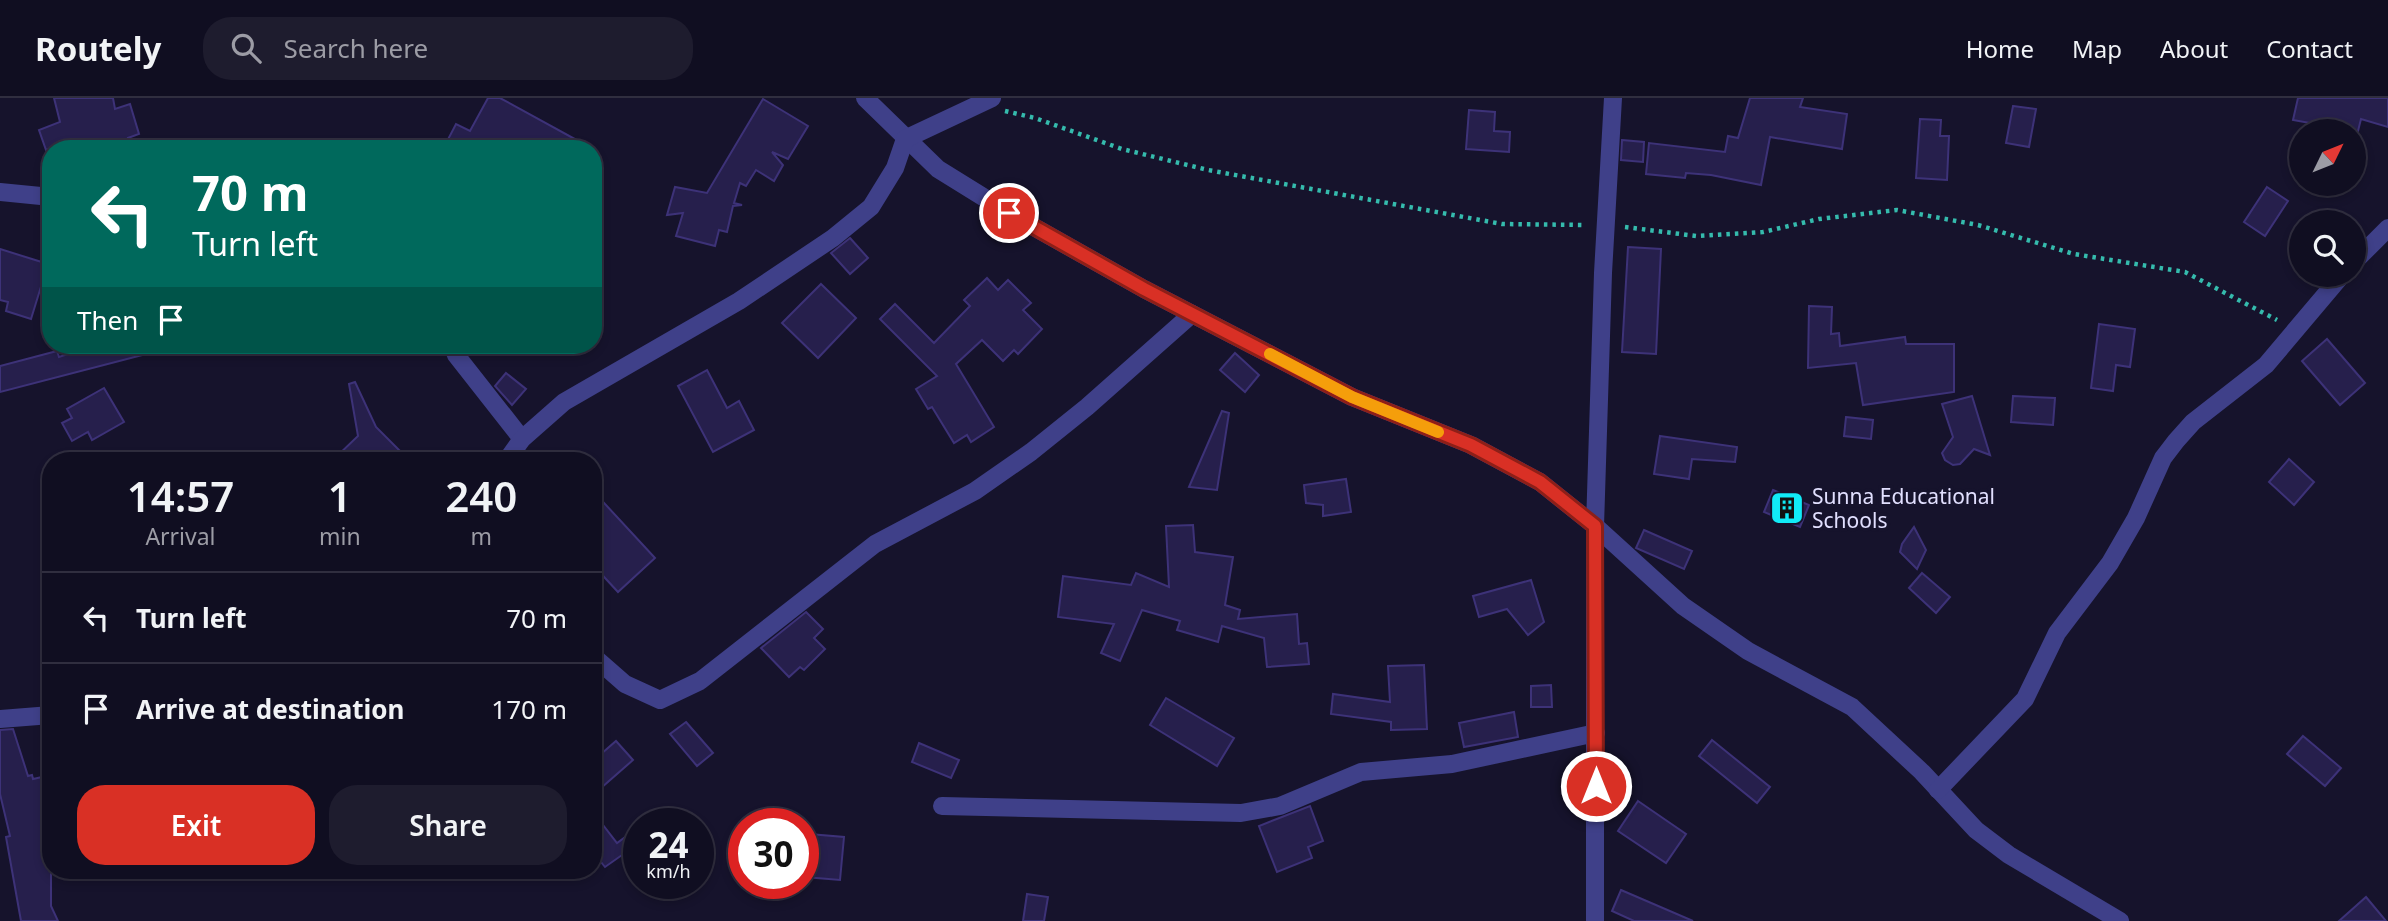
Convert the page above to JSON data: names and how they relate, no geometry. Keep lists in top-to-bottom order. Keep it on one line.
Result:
{"places":{"building":["Sunna Educational Schools"]},"north":"top right","page":{"header":"Routely","search":"Search here","nav":["Home","Map","About","Contact"],"turn":["70 m","Turn left"],"then":"Then","eta":["14:57","Arrival","1","min","240","m"],"list":[{"name":"Turn left","value":"70 m"},{"name":"Arrive at destination","value":"170 m"}],"buttons":["Exit","Share"],"speed":"24 km/h","limit":"30"}}
